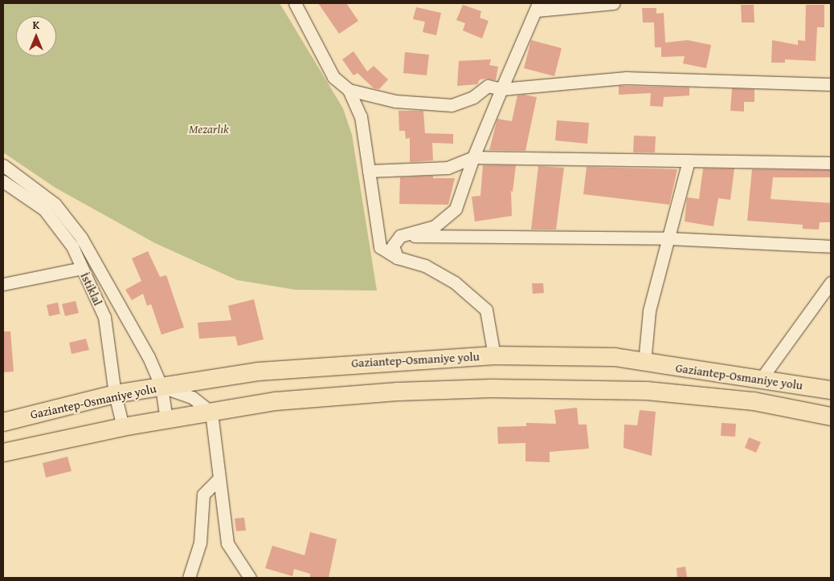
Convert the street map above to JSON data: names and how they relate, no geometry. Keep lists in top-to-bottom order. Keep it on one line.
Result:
{"streets":{"highway":["Gaziantep-Osmaniye yolu"],"street":["İstiklal"]},"crossings":[["İstiklal","Gaziantep-Osmaniye yolu"]],"parks":["Mezarlık"],"north":"top"}
